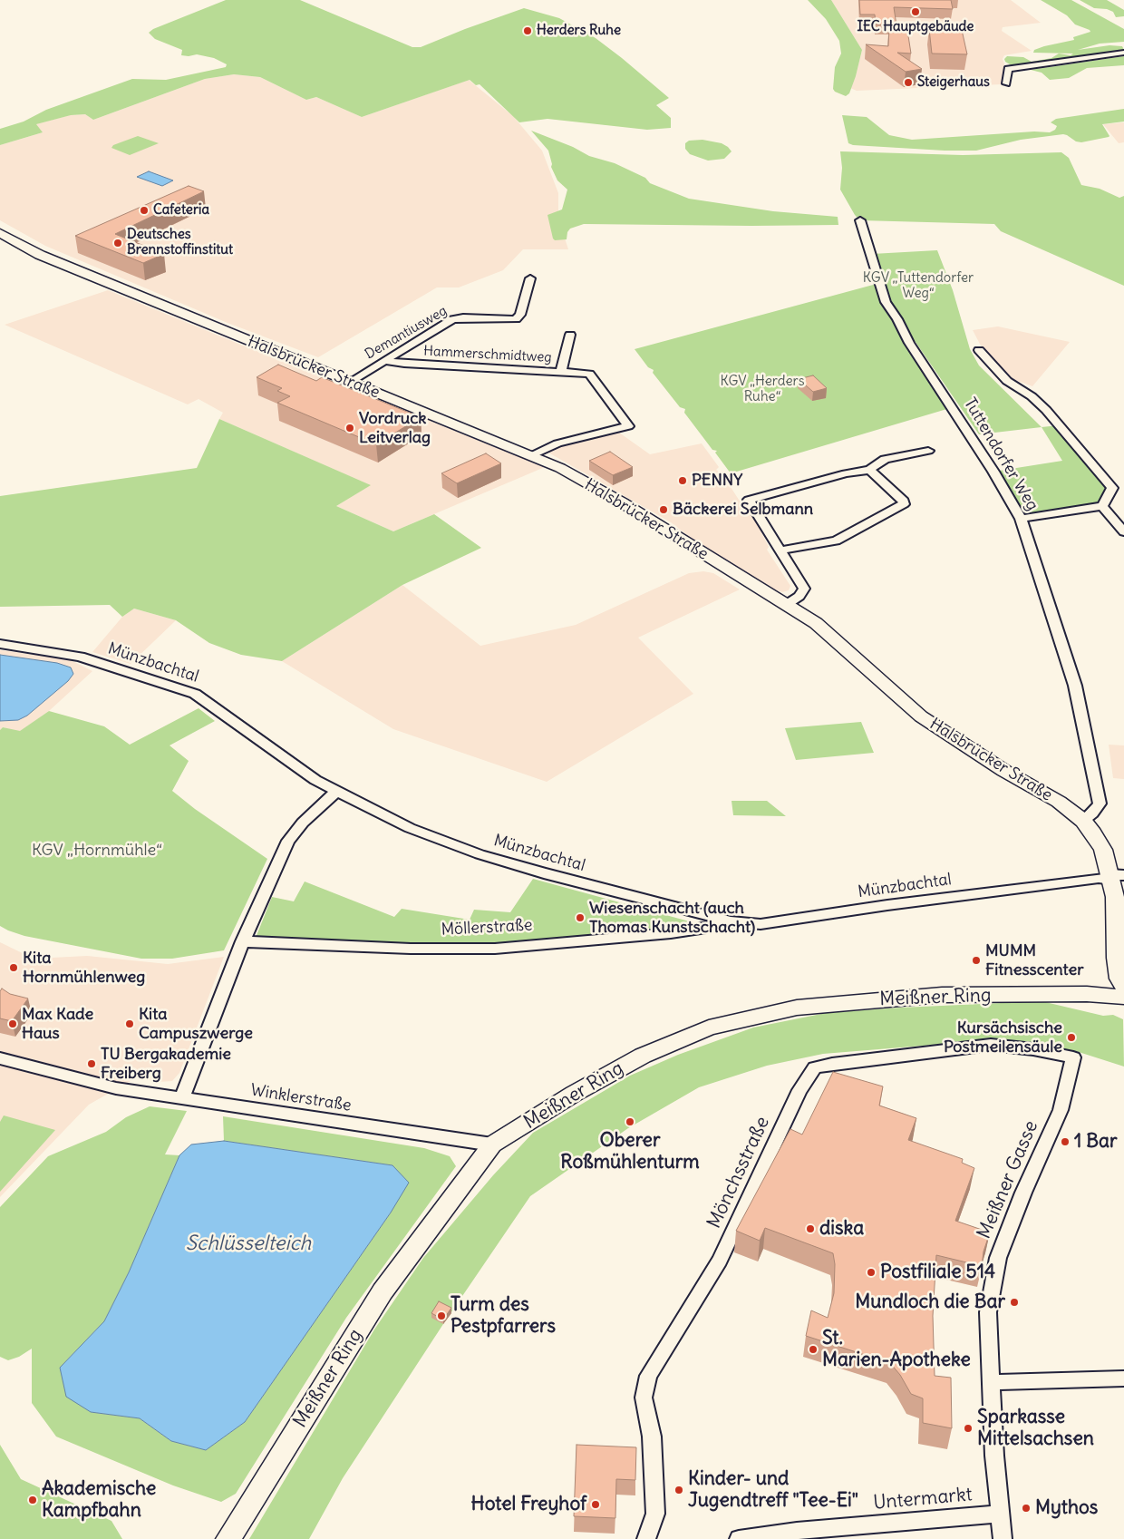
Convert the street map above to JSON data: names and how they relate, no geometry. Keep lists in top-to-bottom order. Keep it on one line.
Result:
{"streets":{"main road":["Halsbrücker Straße","Meißner Ring"],"street":["Demantiusweg","Hammerschmidtweg","Tuttendorfer Weg","Münzbachtal","Möllerstraße","Winklerstraße","Mönchsstraße","Meißner Gasse","Untermarkt"]},"crossings":[["Demantiusweg","Hammerschmidtweg"],["Demantiusweg","Halsbrücker Straße"],["Hammerschmidtweg","Halsbrücker Straße"],["Halsbrücker Straße","Tuttendorfer Weg"],["Halsbrücker Straße","Münzbachtal"],["Münzbachtal","Möllerstraße"],["Meißner Ring","Winklerstraße"],["Mönchsstraße","Meißner Gasse"],["Meißner Gasse","Untermarkt"]],"water":["Schlüsselteich"],"parks":["KGV „Tuttendorfer Weg“","KGV „Herders Ruhe“","KGV „Hornmühle“"],"places":["IEC Hauptgebäude","Herders Ruhe","Steigerhaus","Cafeteria","Deutsches Brennstoffinstitut","Vordruck Leitverlag","PENNY","Bäckerei Selbmann","Wiesenschacht (auch Thomas Kunstschacht)","MUMM Fitnesscenter","Kita Hornmühlenweg","Max Kade Haus","Kita Campuszwerge","Kursächsische Postmeilensäule","TU Bergakademie Freiberg","Oberer Roßmühlenturm","1 Bar","diska","Postfiliale 514","Mundloch die Bar","Turm des Pestpfarrers","St. Marien-Apotheke","Sparkasse Mittelsachsen","Kinder- und Jugendtreff \"Tee-Ei\"","Akademische Kampfbahn","Hotel Freyhof","Mythos"]}
